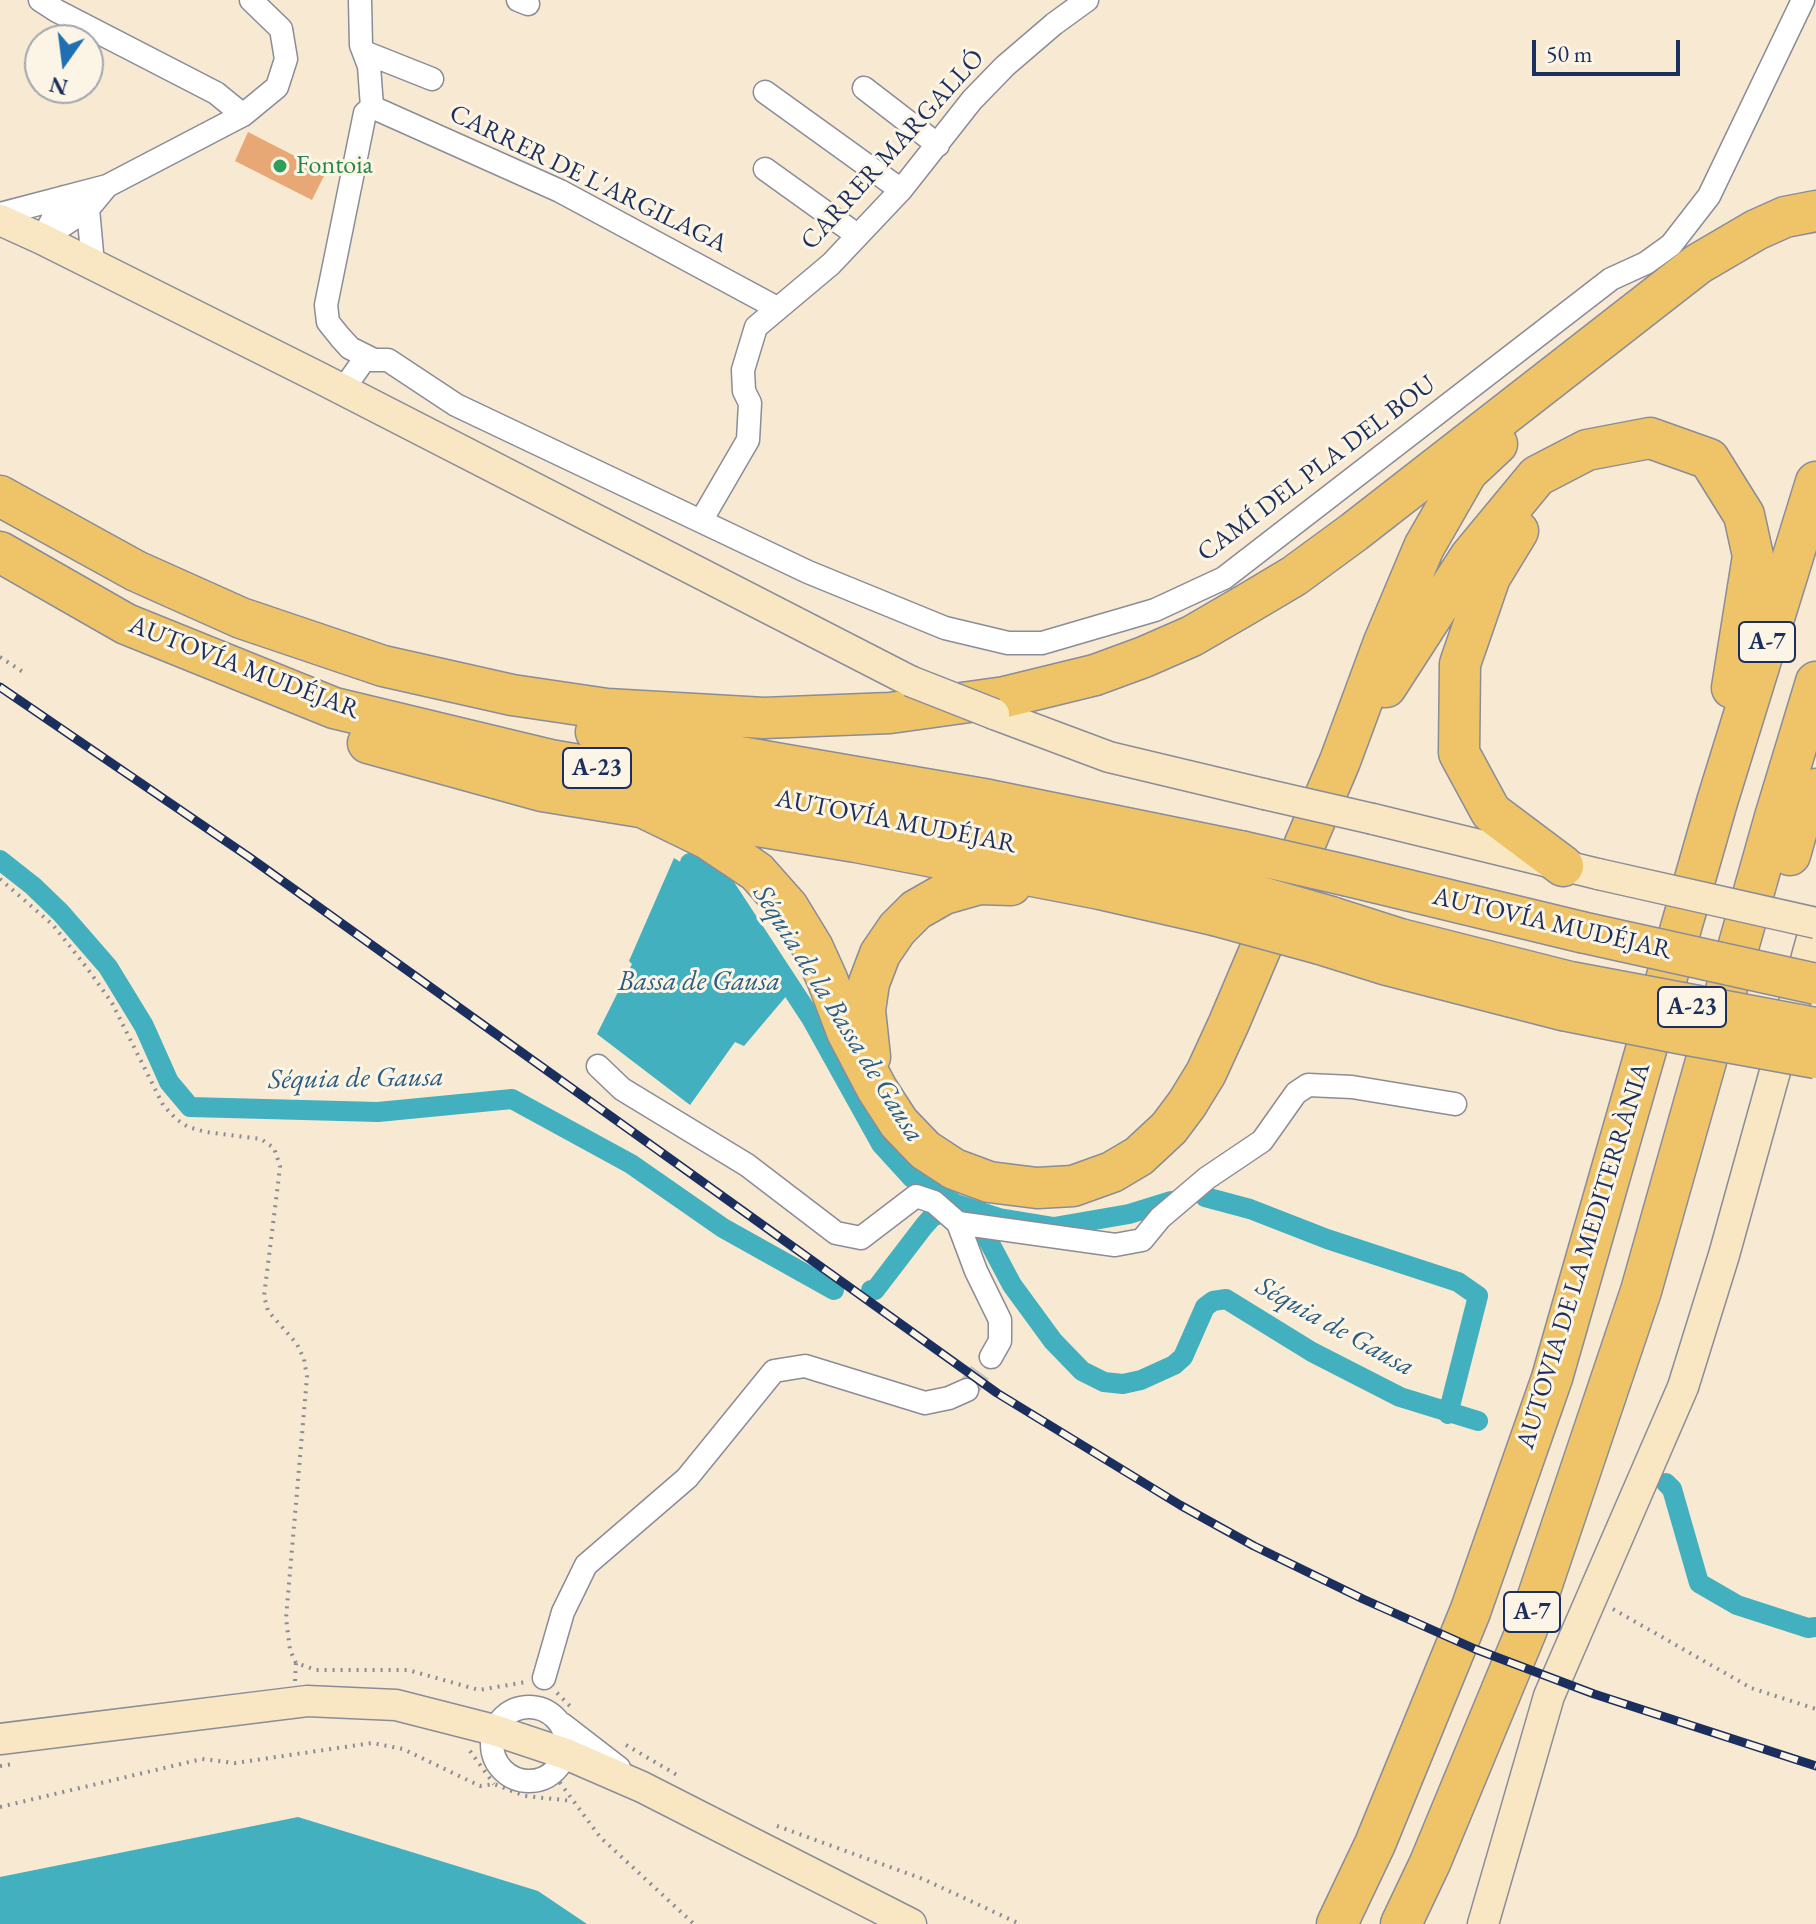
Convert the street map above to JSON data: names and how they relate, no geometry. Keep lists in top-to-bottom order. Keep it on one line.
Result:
{"streets":{"highway":["A-7","AUTOVÍA MUDÉJAR","A-23","AUTOVIA DE LA MEDITERRÀNIA"],"street":["CARRER MARGALLÓ","CARRER DE L'ARGILAGA","CAMÍ DEL PLA DEL BOU"]},"crossings":[["CARRER MARGALLÓ","CARRER DE L'ARGILAGA"],["CARRER MARGALLÓ","CAMÍ DEL PLA DEL BOU"],["CARRER DE L'ARGILAGA","CAMÍ DEL PLA DEL BOU"]],"water":["Bassa de Gausa","Séquia de la Bassa de Gausa","Séquia de Gausa"],"places":["Fontoia"],"scale_bar":"50 m","north":"bottom"}
